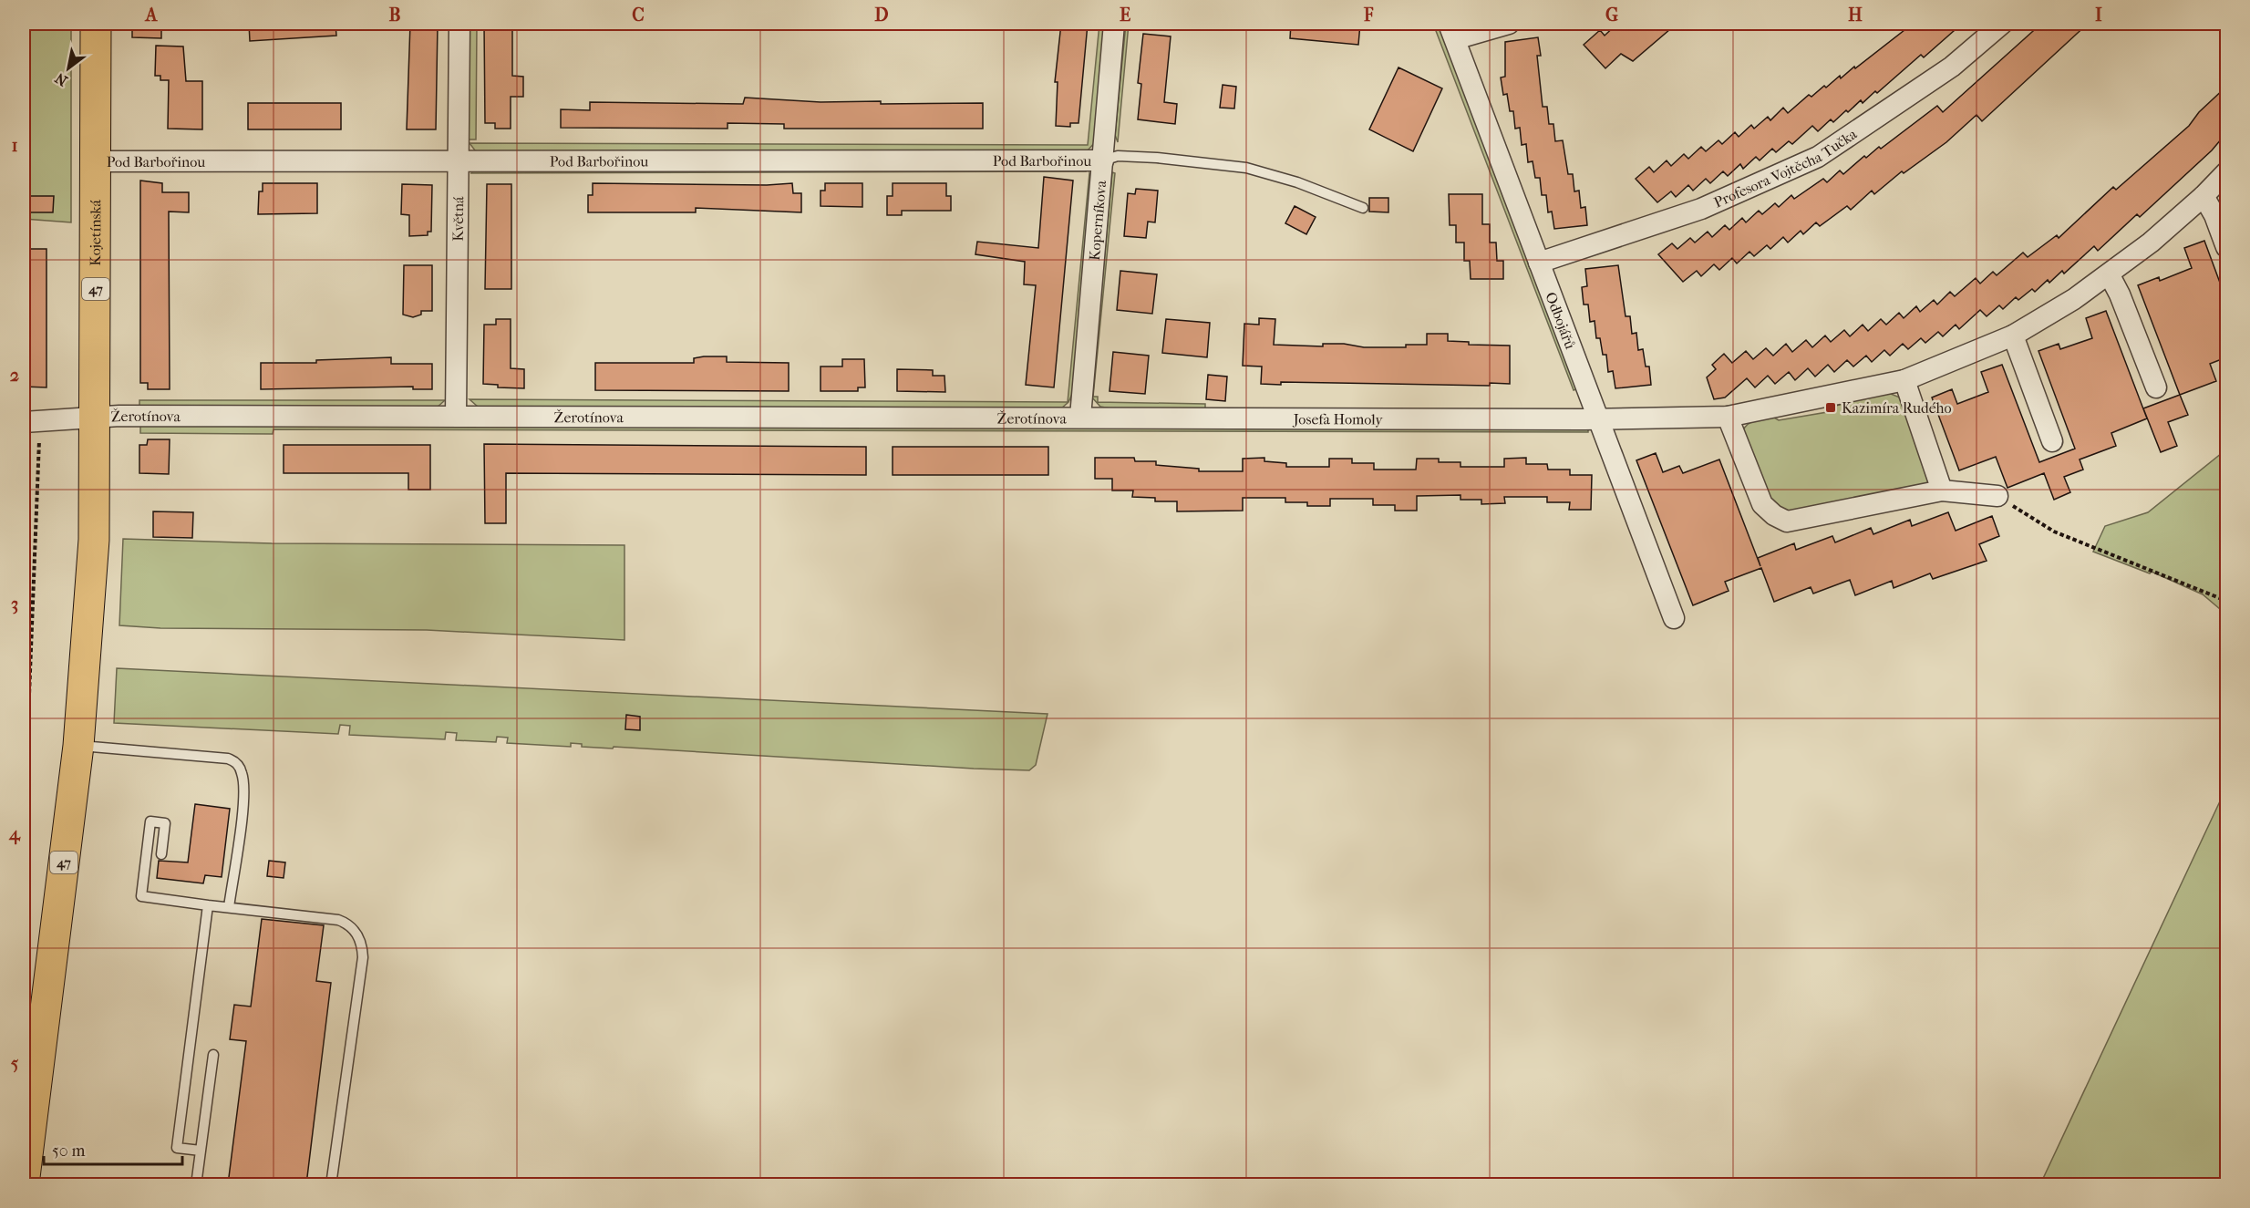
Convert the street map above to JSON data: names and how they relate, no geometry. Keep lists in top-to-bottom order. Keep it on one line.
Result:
{"streets":{"main road":["Kojetínská","47"],"street":["Pod Barbořinou","Profesora Vojtěcha Tučka","Květná","Koperníkova","Odbojářů","Žerotínova","Josefa Homoly"]},"crossings":[["Pod Barbořinou","Květná"],["Pod Barbořinou","Koperníkova"],["Pod Barbořinou","Kojetínská"],["Profesora Vojtěcha Tučka","Odbojářů"],["Květná","Žerotínova"],["Koperníkova","Žerotínova"],["Koperníkova","Josefa Homoly"],["Kojetínská","47"],["Kojetínská","Žerotínova"],["Odbojářů","Josefa Homoly"],["Žerotínova","Josefa Homoly"]],"places":{"transit":["Kazimíra Rudého"]},"scale_bar":"50 m","north":"bottom left","grid":{"columns":["A","B","C","D","E","F","G","H","I"],"rows":["1","2","3","4","5"]}}
